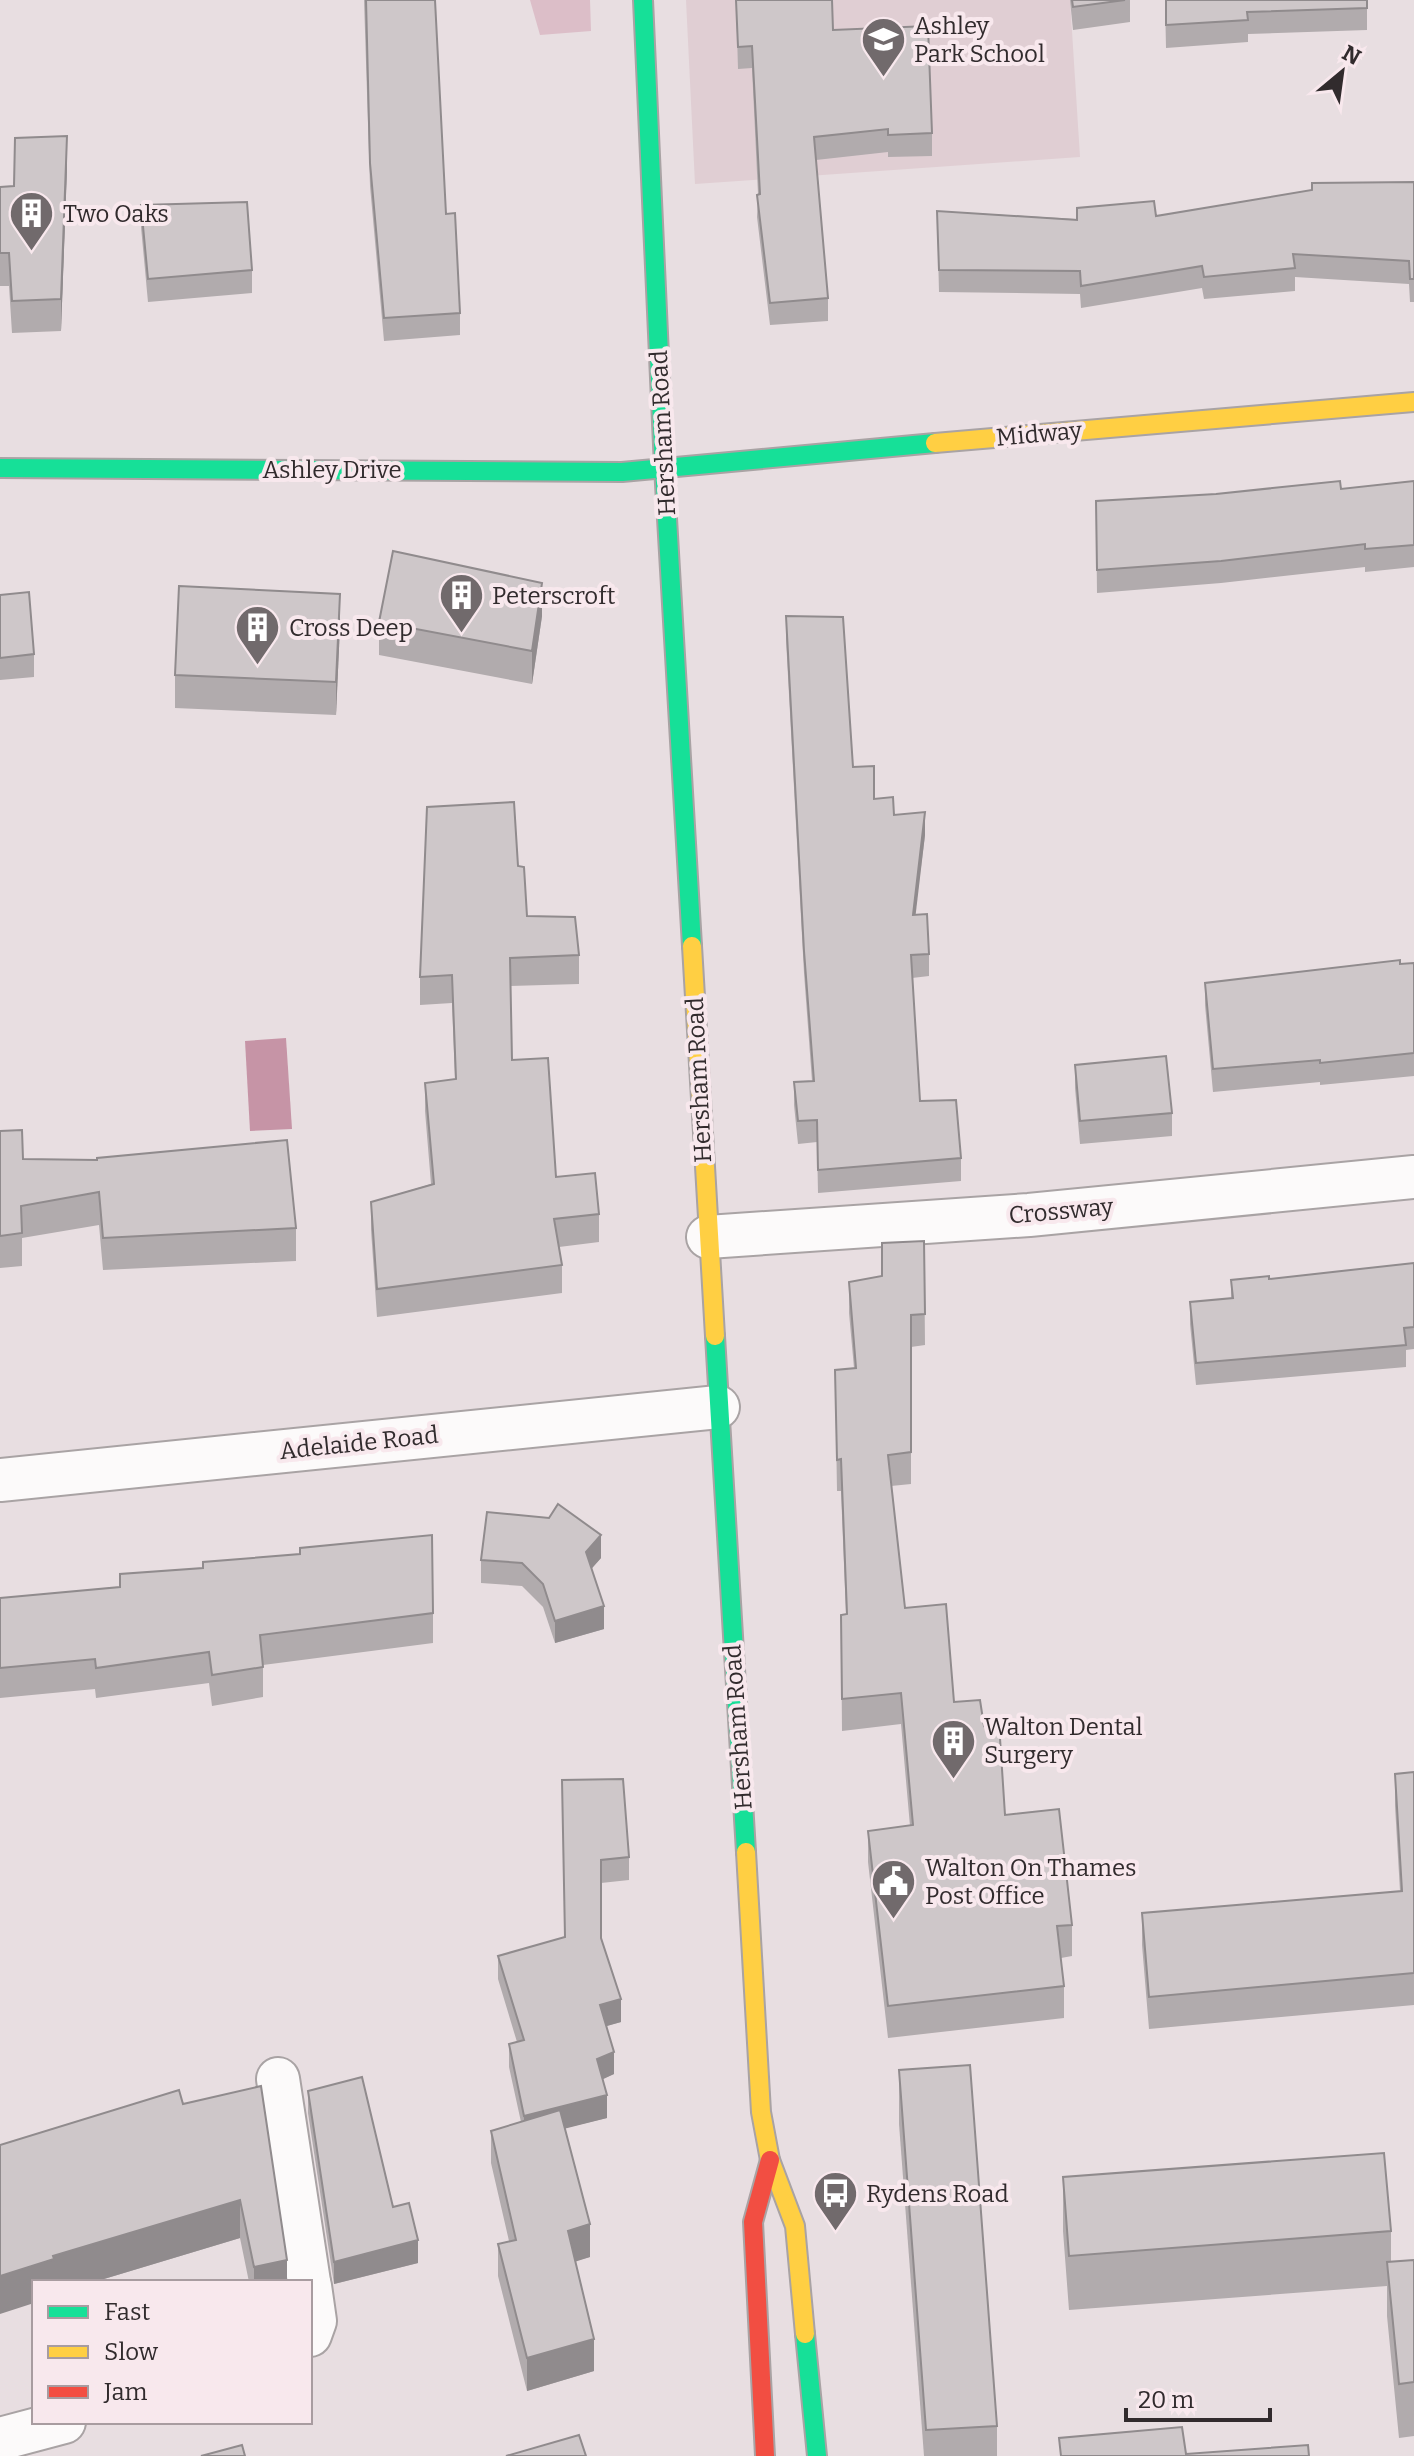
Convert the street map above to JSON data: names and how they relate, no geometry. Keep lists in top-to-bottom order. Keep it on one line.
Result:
{"streets":{"main road":["Hersham Road","Midway","Ashley Drive"],"street":["Crossway","Adelaide Road"]},"crossings":[["Hersham Road","Midway"],["Hersham Road","Ashley Drive"],["Hersham Road","Crossway"],["Hersham Road","Adelaide Road"],["Midway","Ashley Drive"]],"places":{"school or university":["Ashley Park School"],"building":["Two Oaks","Peterscroft","Cross Deep","Walton Dental Surgery"],"public building":["Walton On Thames Post Office"],"bus stop":["Rydens Road"]},"legend":["Fast","Slow","Jam"],"scale_bar":"20 m","north":"top right"}
